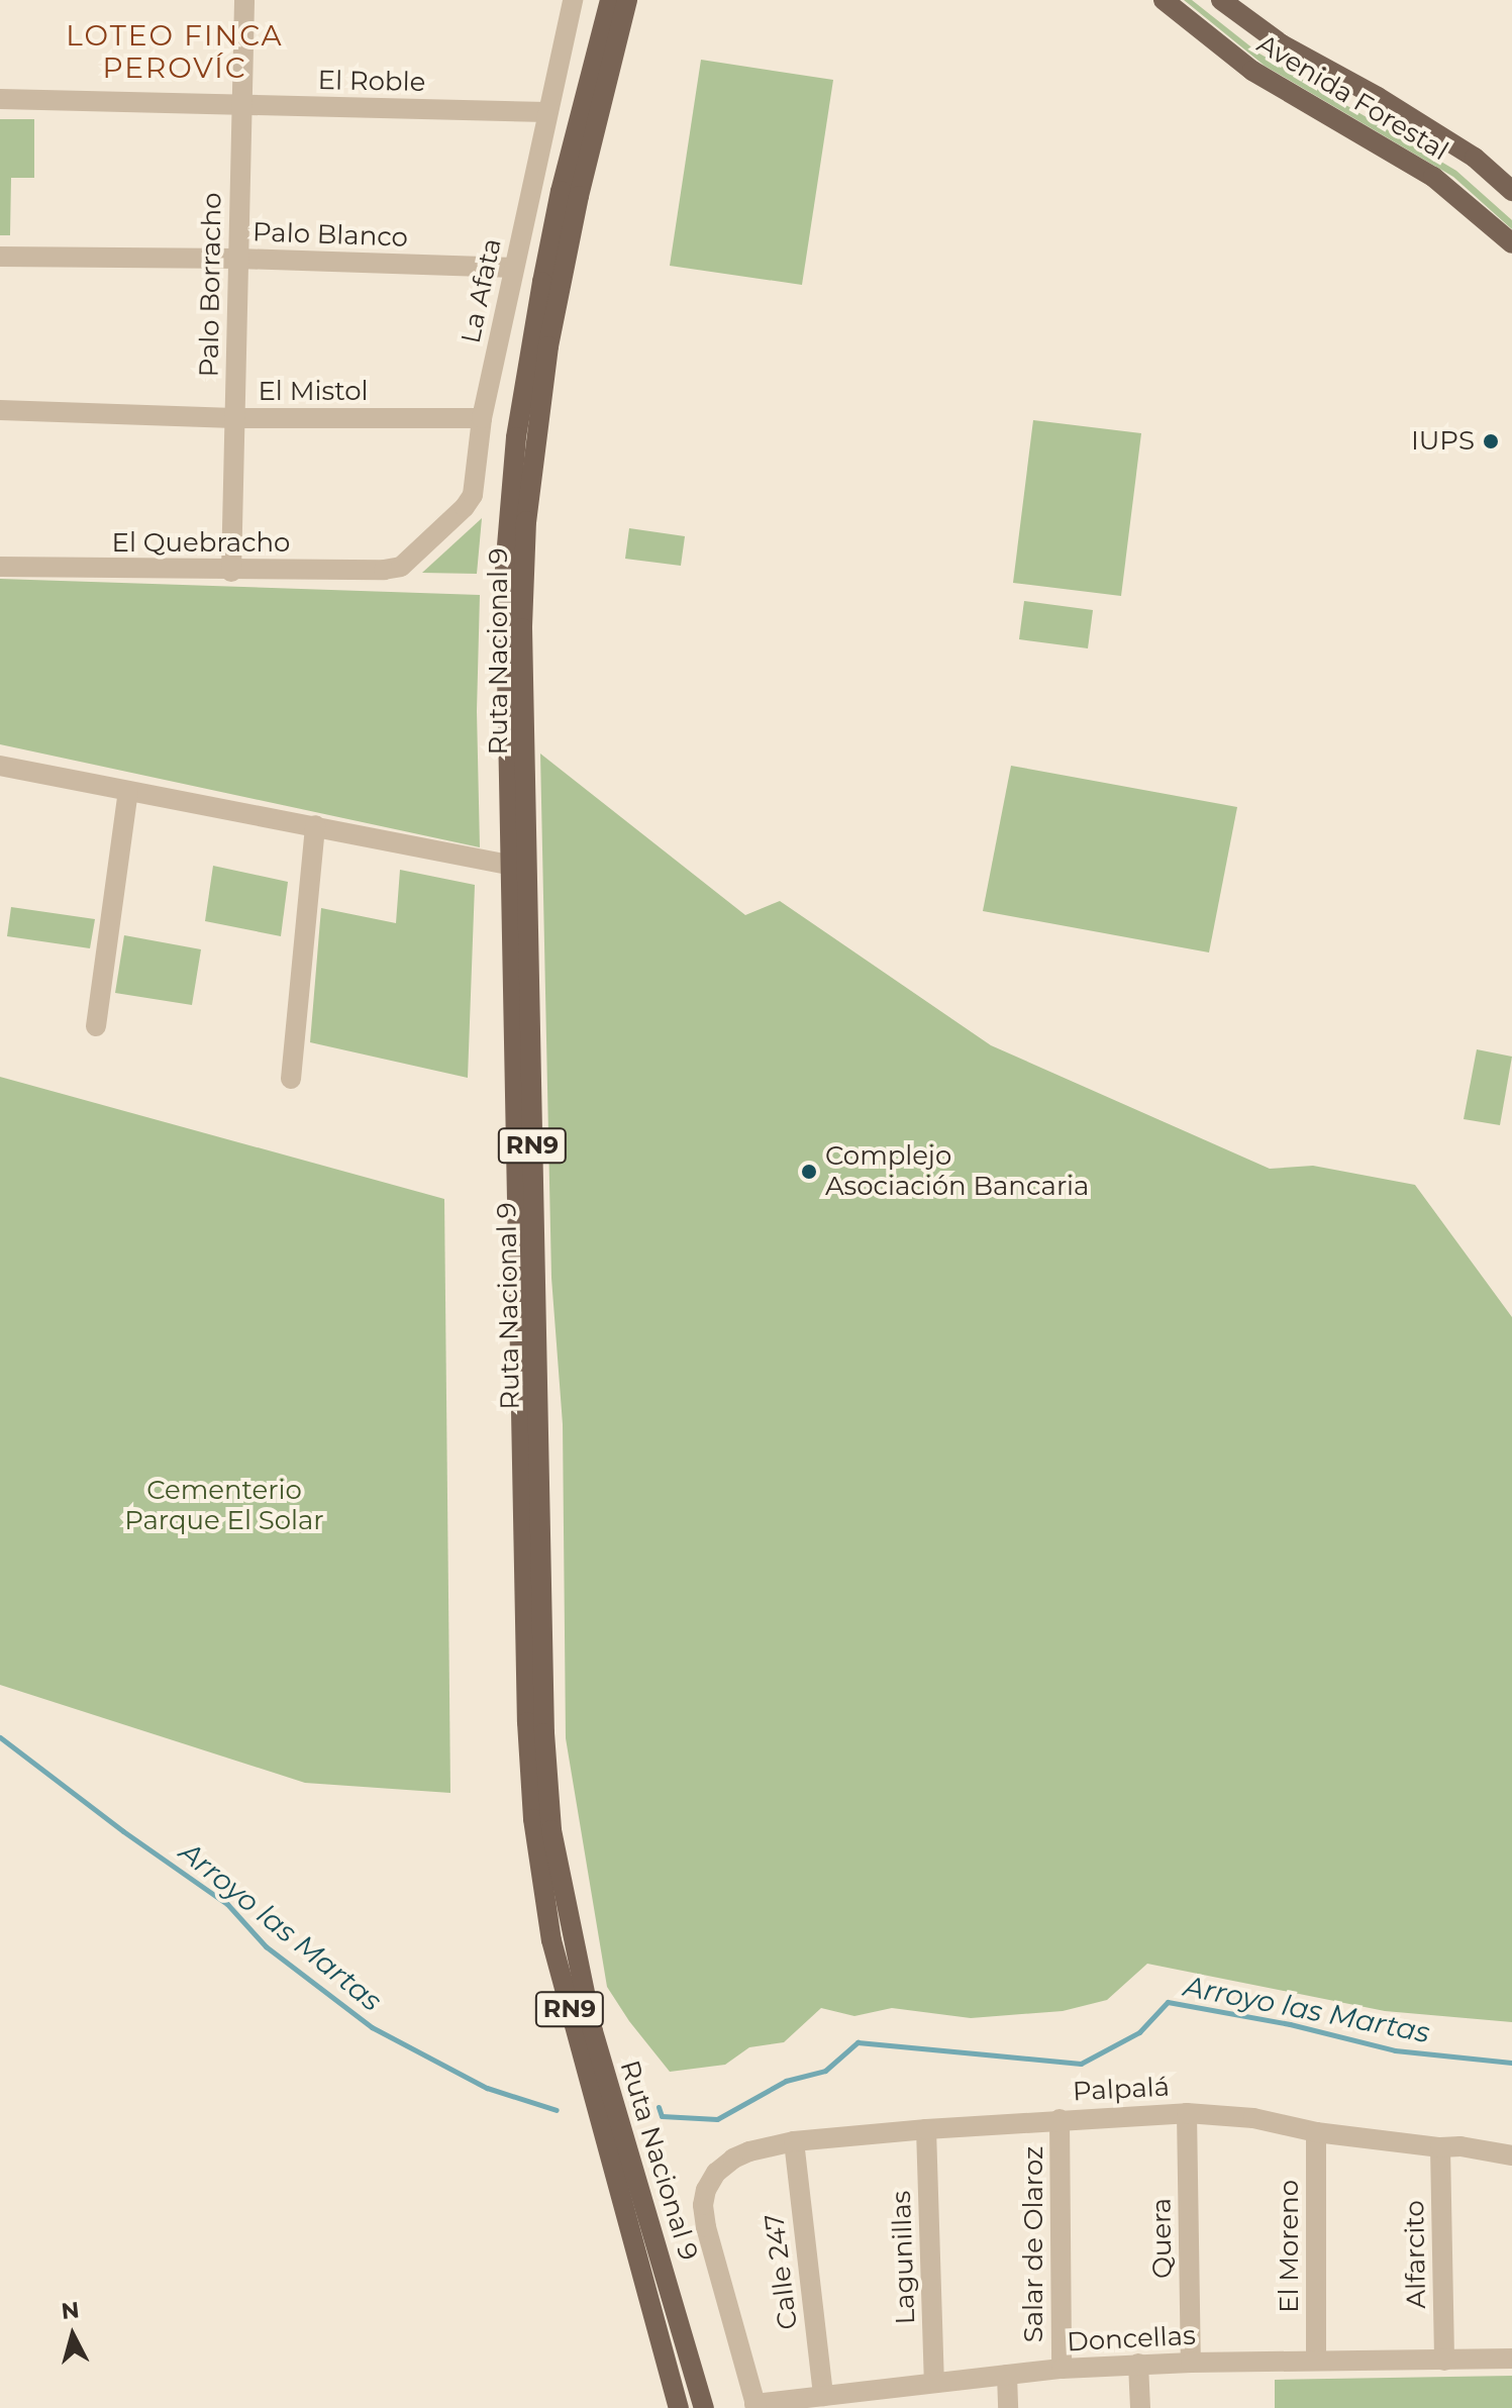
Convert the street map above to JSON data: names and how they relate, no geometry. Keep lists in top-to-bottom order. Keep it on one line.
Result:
{"streets":{"main road":["Avenida Forestal","Ruta Nacional 9","RN9"],"street":["El Roble","Palo Blanco","Palo Borracho","La Afata","El Mistol","El Quebracho","Palpalá","Quera","Salar de Olaroz","El Moreno","Alfarcito","Lagunillas","Calle 247","Doncellas"]},"crossings":[["El Roble","Palo Borracho"],["El Roble","La Afata"],["Palo Blanco","Palo Borracho"],["Palo Blanco","La Afata"],["Palo Borracho","El Mistol"],["Palo Borracho","El Quebracho"],["La Afata","El Mistol"],["La Afata","El Quebracho"],["Palpalá","Quera"],["Palpalá","Salar de Olaroz"],["Palpalá","El Moreno"],["Palpalá","Alfarcito"],["Palpalá","Lagunillas"],["Palpalá","Calle 247"],["Palpalá","Doncellas"],["Quera","Doncellas"],["Salar de Olaroz","Doncellas"],["El Moreno","Doncellas"],["Alfarcito","Doncellas"],["Lagunillas","Doncellas"],["Calle 247","Doncellas"]],"districts":["LOTEO FINCA PEROVÍC"],"water":["Arroyo las Martas"],"parks":["Cementerio Parque El Solar"],"places":["IUPS","Complejo Asociación Bancaria"],"north":"top"}
